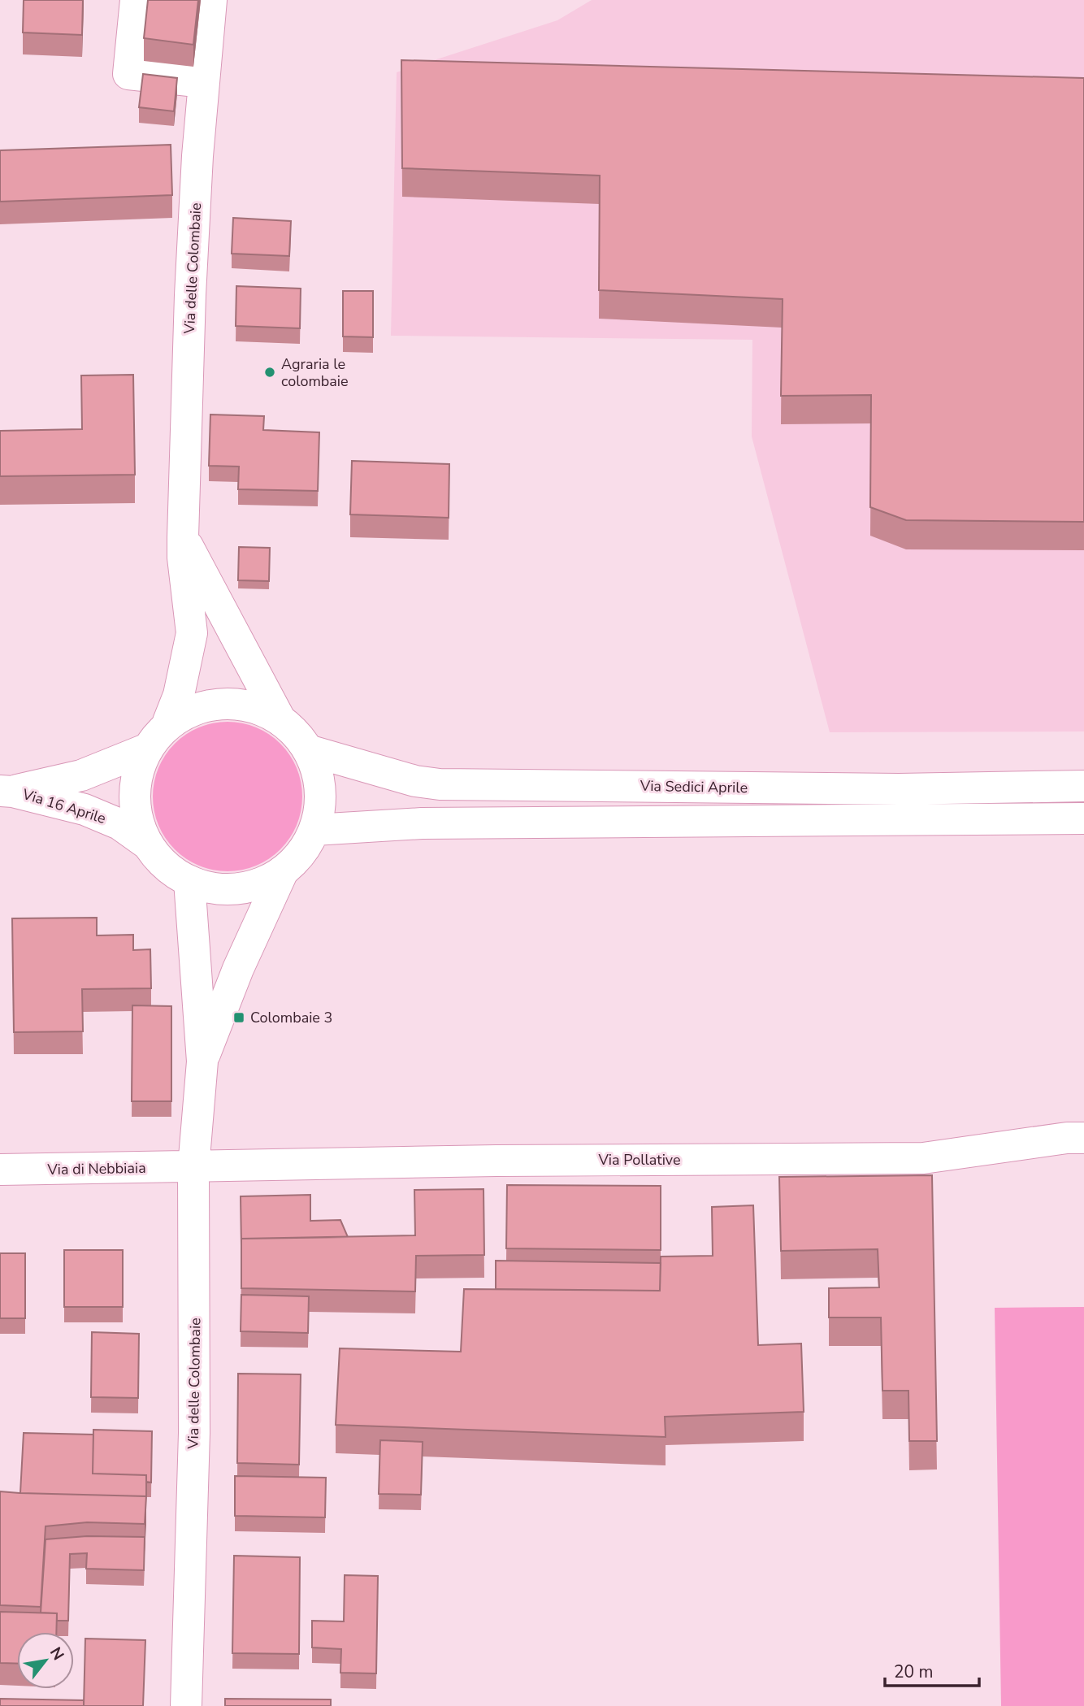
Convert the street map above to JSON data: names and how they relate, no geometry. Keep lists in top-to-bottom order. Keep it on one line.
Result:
{"streets":{"street":["Via delle Colombaie","Via Sedici Aprile","Via 16 Aprile","Via Pollative","Via di Nebbiaia"]},"crossings":[["Via delle Colombaie","Via Sedici Aprile"],["Via delle Colombaie","Via 16 Aprile"],["Via delle Colombaie","Via Pollative"],["Via delle Colombaie","Via di Nebbiaia"],["Via Sedici Aprile","Via 16 Aprile"],["Via Pollative","Via di Nebbiaia"]],"places":{"other":["Agraria le colombaie"],"transit":["Colombaie 3"]},"scale_bar":"20 m","north":"top right"}
